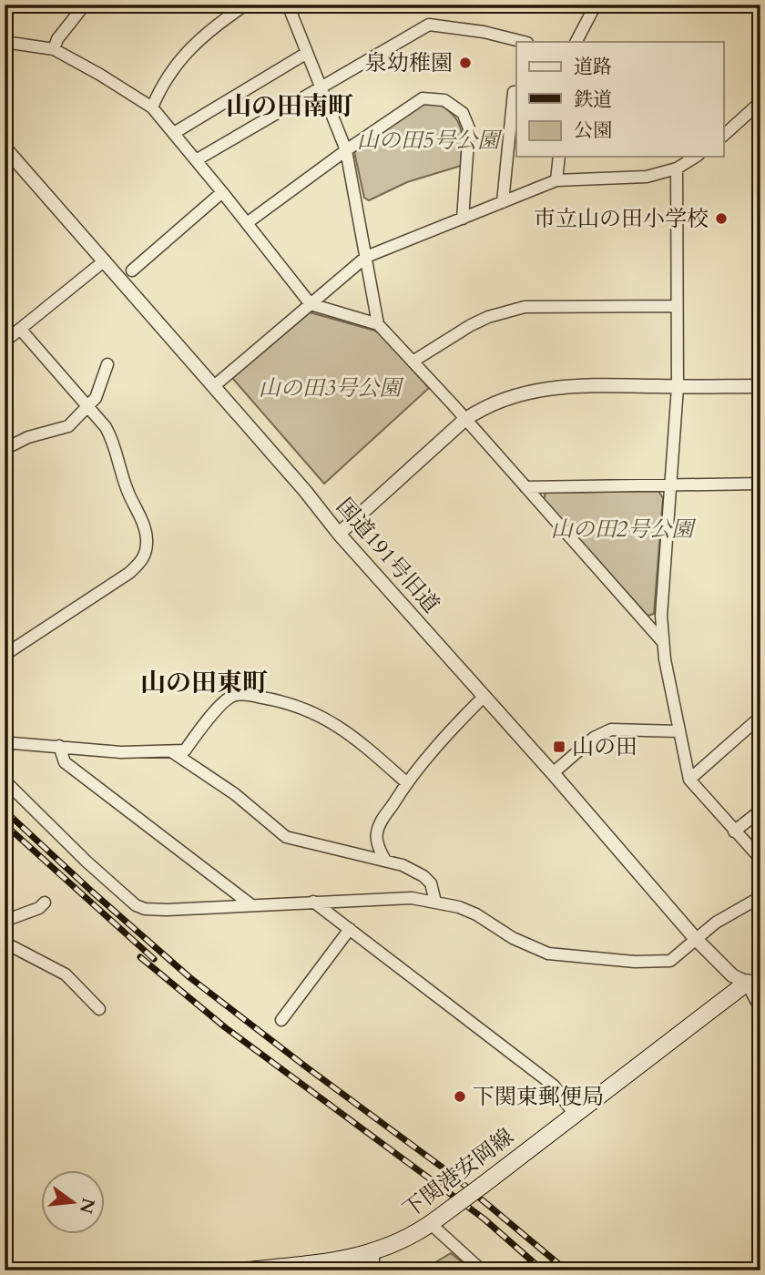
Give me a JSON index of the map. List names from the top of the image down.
{
  "streets": {
    "main road": ["下関港安岡線"],
    "street": ["国道191号旧道"]
  },
  "crossings": [
    ["国道191号旧道", "下関港安岡線"]
  ],
  "districts": ["山の田南町", "山の田東町"],
  "parks": ["山の田5号公園", "山の田3号公園", "山の田2号公園"],
  "places": {
    "other": ["泉幼稚園", "市立山の田小学校", "下関東郵便局"],
    "transit": ["山の田"]
  },
  "legend": ["道路", "鉄道", "公園"],
  "north": "right"
}
